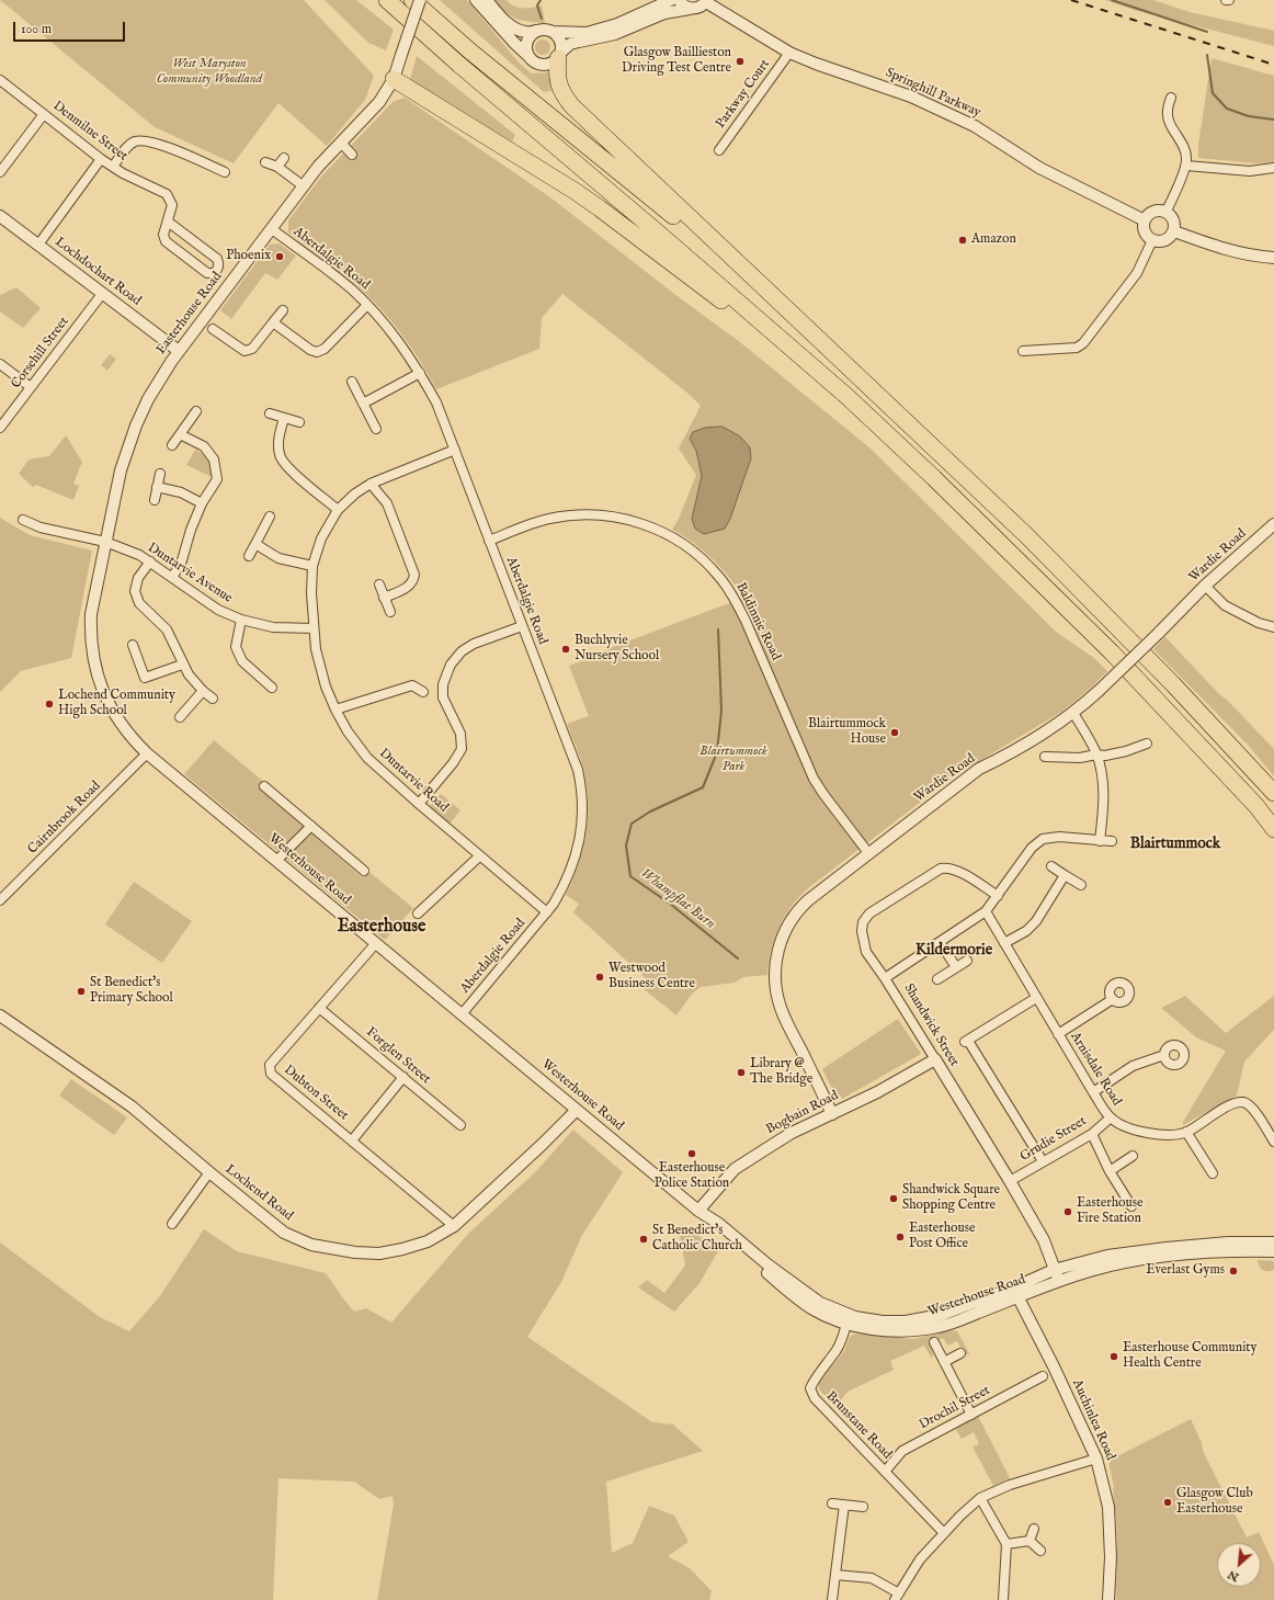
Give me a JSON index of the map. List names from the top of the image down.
{
  "streets": {
    "street": [
      "Springhill Parkway",
      "Parkway Court",
      "Denmilne Street",
      "Aberdalgie Road",
      "Lochdochart Road",
      "Easterhouse Road",
      "Corsehill Street",
      "Wardie Road",
      "Duntarvie Avenue",
      "Baldinnie Road",
      "Duntarvie Road",
      "Cairnbrook Road",
      "Westerhouse Road",
      "Shandwick Street",
      "Forglen Street",
      "Arnisdale Road",
      "Dubton Street",
      "Bogbain Road",
      "Grudie Street",
      "Lochend Road",
      "Drochil Street",
      "Auchinlea Road",
      "Brunstane Road"
    ]
  },
  "crossings": [
    ["Springhill Parkway", "Parkway Court"],
    ["Aberdalgie Road", "Easterhouse Road"],
    ["Aberdalgie Road", "Baldinnie Road"],
    ["Aberdalgie Road", "Duntarvie Road"],
    ["Aberdalgie Road", "Westerhouse Road"],
    ["Lochdochart Road", "Easterhouse Road"],
    ["Lochdochart Road", "Corsehill Street"],
    ["Easterhouse Road", "Duntarvie Avenue"],
    ["Easterhouse Road", "Westerhouse Road"],
    ["Wardie Road", "Baldinnie Road"],
    ["Wardie Road", "Bogbain Road"],
    ["Duntarvie Avenue", "Duntarvie Road"],
    ["Cairnbrook Road", "Westerhouse Road"],
    ["Westerhouse Road", "Shandwick Street"],
    ["Westerhouse Road", "Dubton Street"],
    ["Westerhouse Road", "Bogbain Road"],
    ["Westerhouse Road", "Lochend Road"],
    ["Westerhouse Road", "Auchinlea Road"],
    ["Westerhouse Road", "Brunstane Road"],
    ["Shandwick Street", "Bogbain Road"],
    ["Shandwick Street", "Grudie Street"],
    ["Forglen Street", "Dubton Street"],
    ["Arnisdale Road", "Grudie Street"],
    ["Dubton Street", "Lochend Road"],
    ["Drochil Street", "Brunstane Road"]
  ],
  "districts": ["Blairtummock", "Easterhouse", "Kildermorie"],
  "water": ["Whampflat Burn"],
  "parks": ["West Maryston Community Woodland", "Blairtummock Park"],
  "places": [
    "Glasgow Baillieston Driving Test Centre",
    "Amazon",
    "Phoenix",
    "Buchlyvie Nursery School",
    "Lochend Community High School",
    "Blairtummock House",
    "Westwood Business Centre",
    "St Benedict's Primary School",
    "Library @ The Bridge",
    "Easterhouse Police Station",
    "Shandwick Square Shopping Centre",
    "Easterhouse Fire Station",
    "Easterhouse Post Office",
    "St Benedict's Catholic Church",
    "Everlast Gyms",
    "Easterhouse Community Health Centre",
    "Glasgow Club Easterhouse"
  ],
  "scale_bar": "100 m",
  "north": "bottom left"
}
